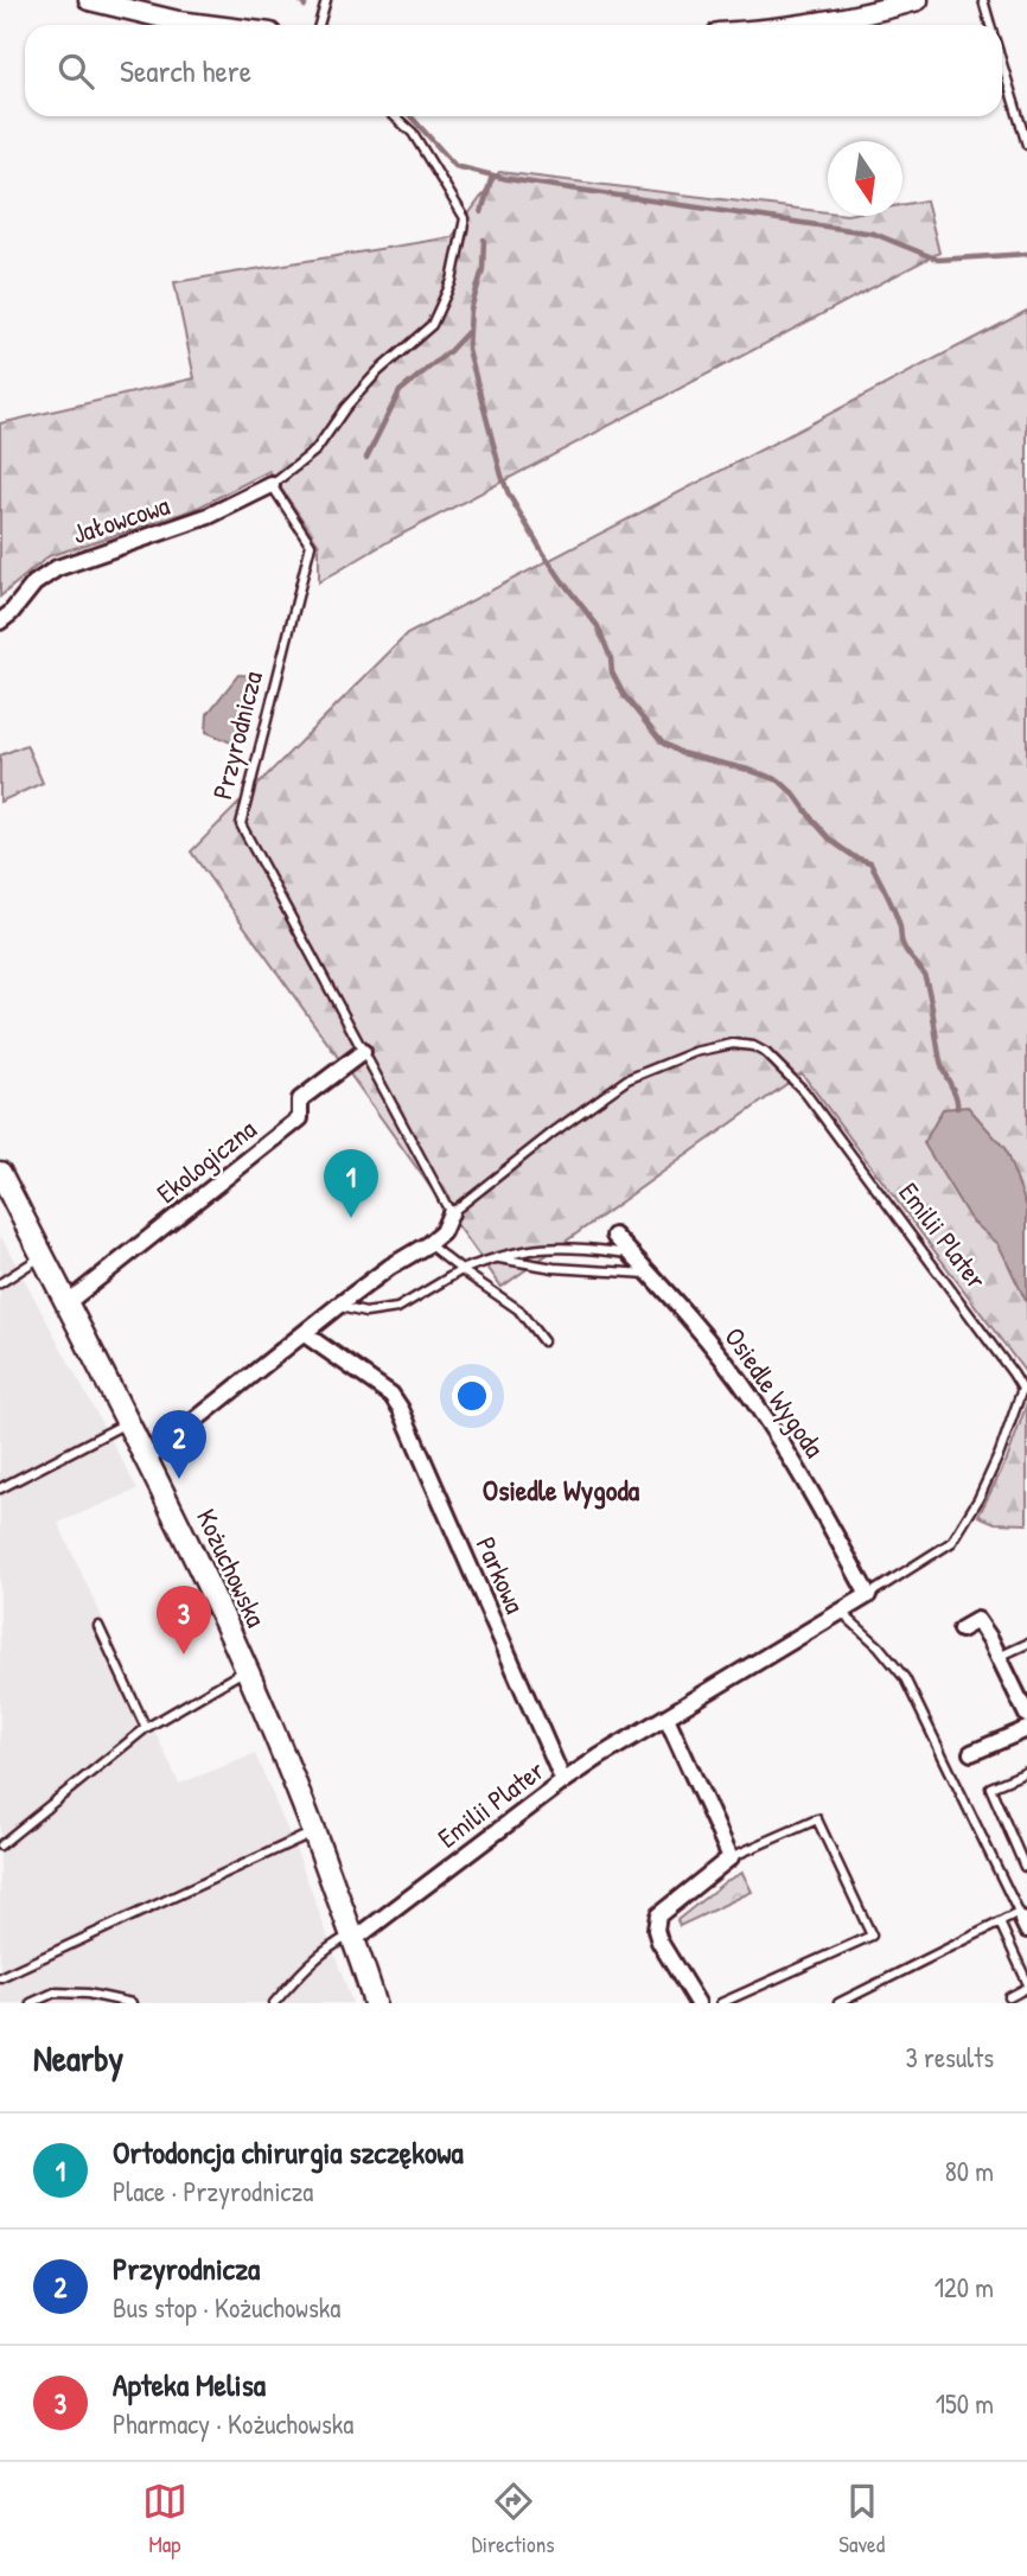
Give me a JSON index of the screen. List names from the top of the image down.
{
  "streets": {
    "main road": ["Kożuchowska"],
    "street": [
      "Jałowcowa",
      "Ekologiczna",
      "Emilii Plater",
      "Osiedle Wygoda",
      "Parkowa"
    ],
    "lane": ["Przyrodnicza"]
  },
  "crossings": [
    ["Jałowcowa", "Przyrodnicza"],
    ["Przyrodnicza", "Ekologiczna"],
    ["Przyrodnicza", "Emilii Plater"],
    ["Ekologiczna", "Kożuchowska"],
    ["Emilii Plater", "Osiedle Wygoda"],
    ["Emilii Plater", "Kożuchowska"],
    ["Emilii Plater", "Parkowa"]
  ],
  "districts": ["Osiedle Wygoda"],
  "north": "bottom",
  "page": {
    "search": "Search here",
    "pins": ["1", "2", "3"],
    "heading": ["Nearby", "3 results"],
    "list": [
      {
        "mark": "1",
        "name": "Ortodoncja chirurgia szczękowa",
        "note": "Place · Przyrodnicza",
        "value": "80 m"
      },
      {
        "mark": "2",
        "name": "Przyrodnicza",
        "note": "Bus stop · Kożuchowska",
        "value": "120 m"
      },
      {
        "mark": "3",
        "name": "Apteka Melisa",
        "note": "Pharmacy · Kożuchowska",
        "value": "150 m"
      }
    ],
    "nav": ["Map", "Directions", "Saved"]
  }
}
